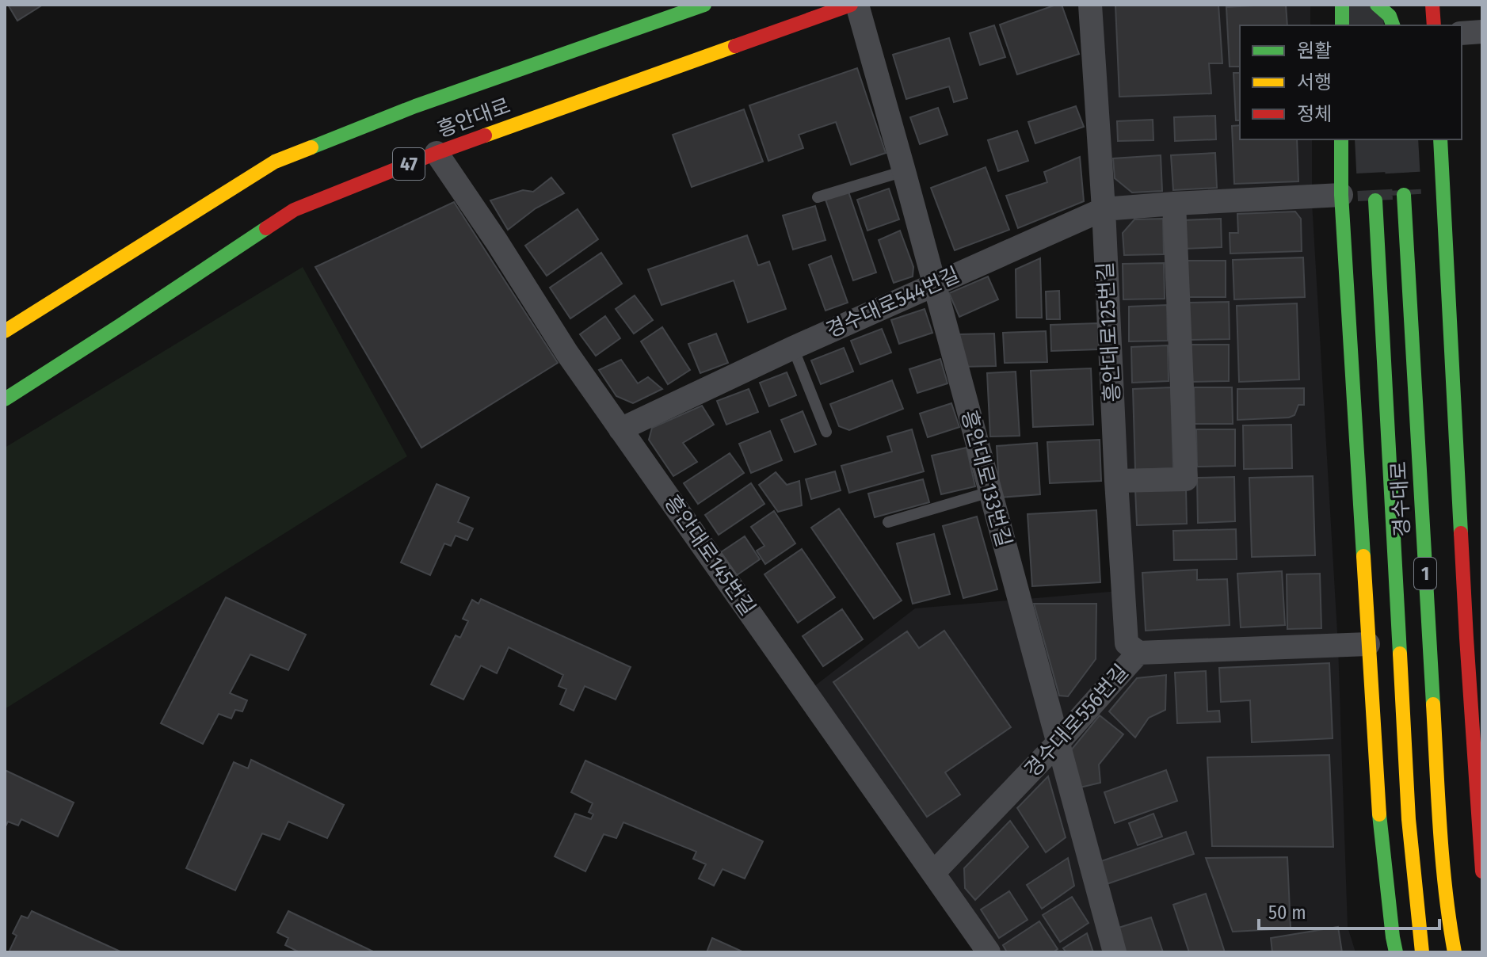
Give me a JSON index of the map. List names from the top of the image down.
{
  "streets": {
    "main road": [
      "흥안대로",
      "47",
      "경수대로",
      "1"
    ],
    "street": [
      "경수대로544번길",
      "흥안대로125번길",
      "흥안대로133번길",
      "흥안대로145번길",
      "경수대로556번길"
    ]
  },
  "crossings": [
    ["흥안대로", "흥안대로145번길"],
    ["경수대로544번길", "흥안대로125번길"],
    ["경수대로544번길", "흥안대로133번길"],
    ["경수대로544번길", "흥안대로145번길"],
    ["흥안대로125번길", "경수대로556번길"],
    ["흥안대로133번길", "경수대로556번길"],
    ["흥안대로145번길", "경수대로556번길"]
  ],
  "legend": ["원활", "서행", "정체"],
  "scale_bar": "50 m"
}
